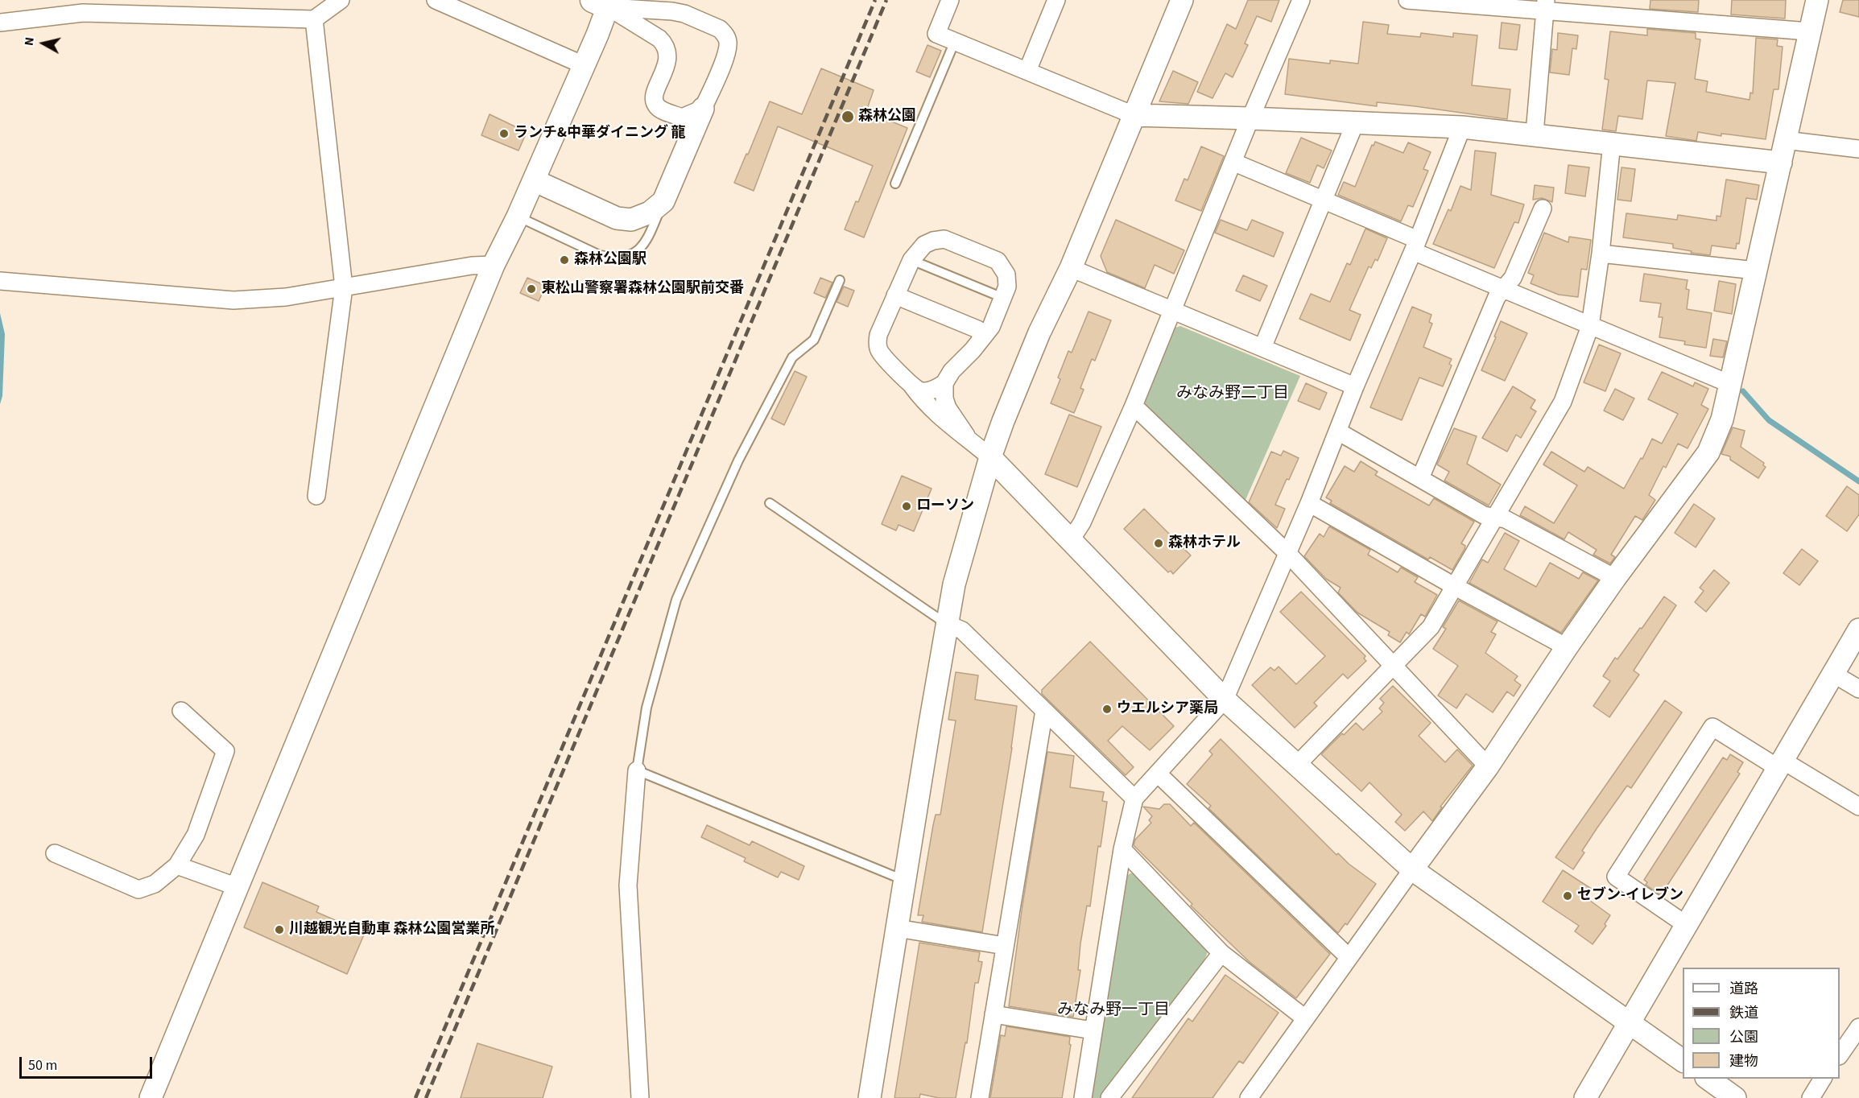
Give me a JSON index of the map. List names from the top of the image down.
{
  "districts": ["みなみ野二丁目", "みなみ野一丁目"],
  "places": [
    "森林公園",
    "ランチ&中華ダイニング 龍",
    "森林公園駅",
    "東松山警察署森林公園駅前交番",
    "ローソン",
    "森林ホテル",
    "ウエルシア薬局",
    "セブン-イレブン",
    "川越観光自動車 森林公園営業所"
  ],
  "legend": [
    "道路",
    "鉄道",
    "公園",
    "建物"
  ],
  "scale_bar": "50 m",
  "north": "left"
}
